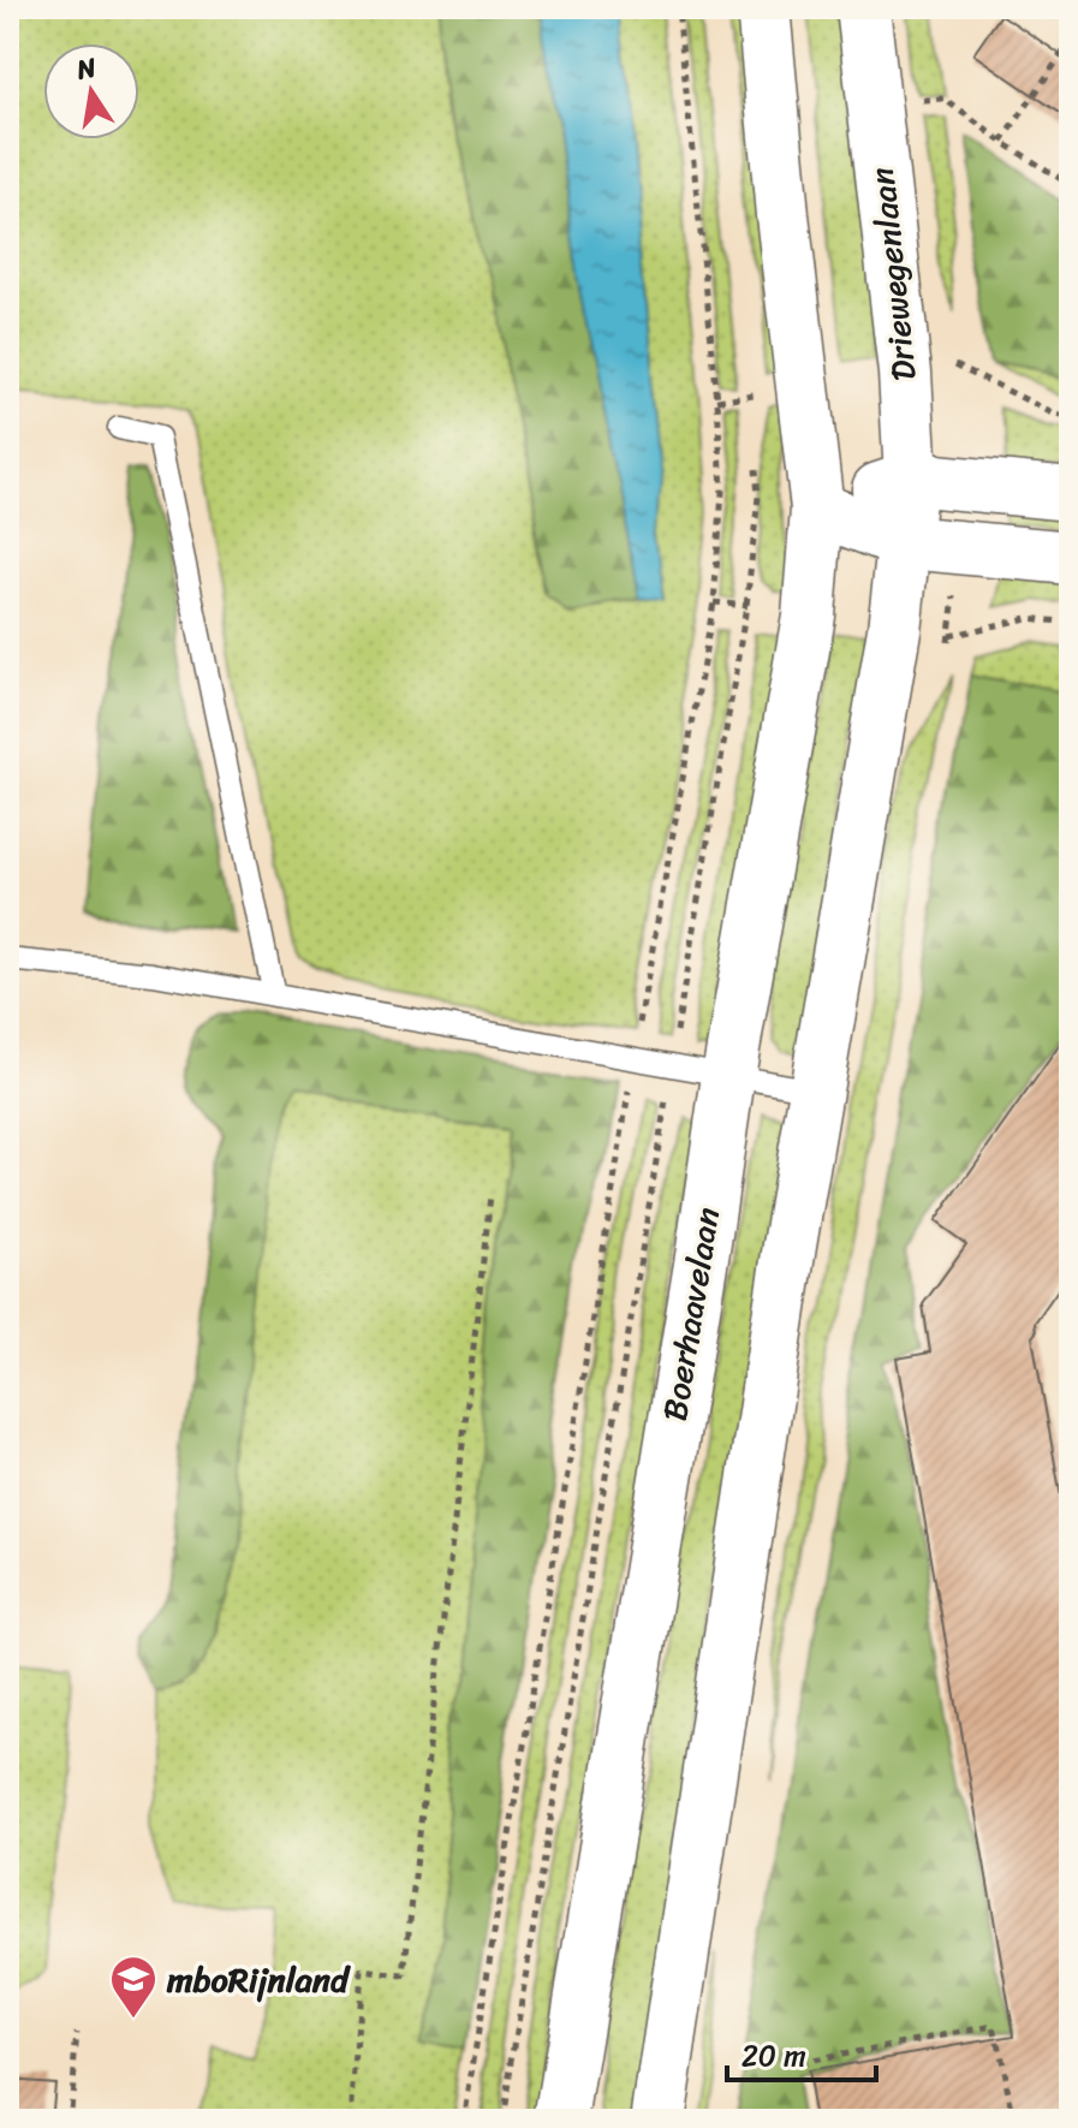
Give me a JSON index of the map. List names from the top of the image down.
{
  "streets": {
    "street": ["Driewegenlaan", "Boerhaavelaan"]
  },
  "places": {
    "school or university": ["mboRijnland"]
  },
  "scale_bar": "20 m",
  "north": "top"
}
